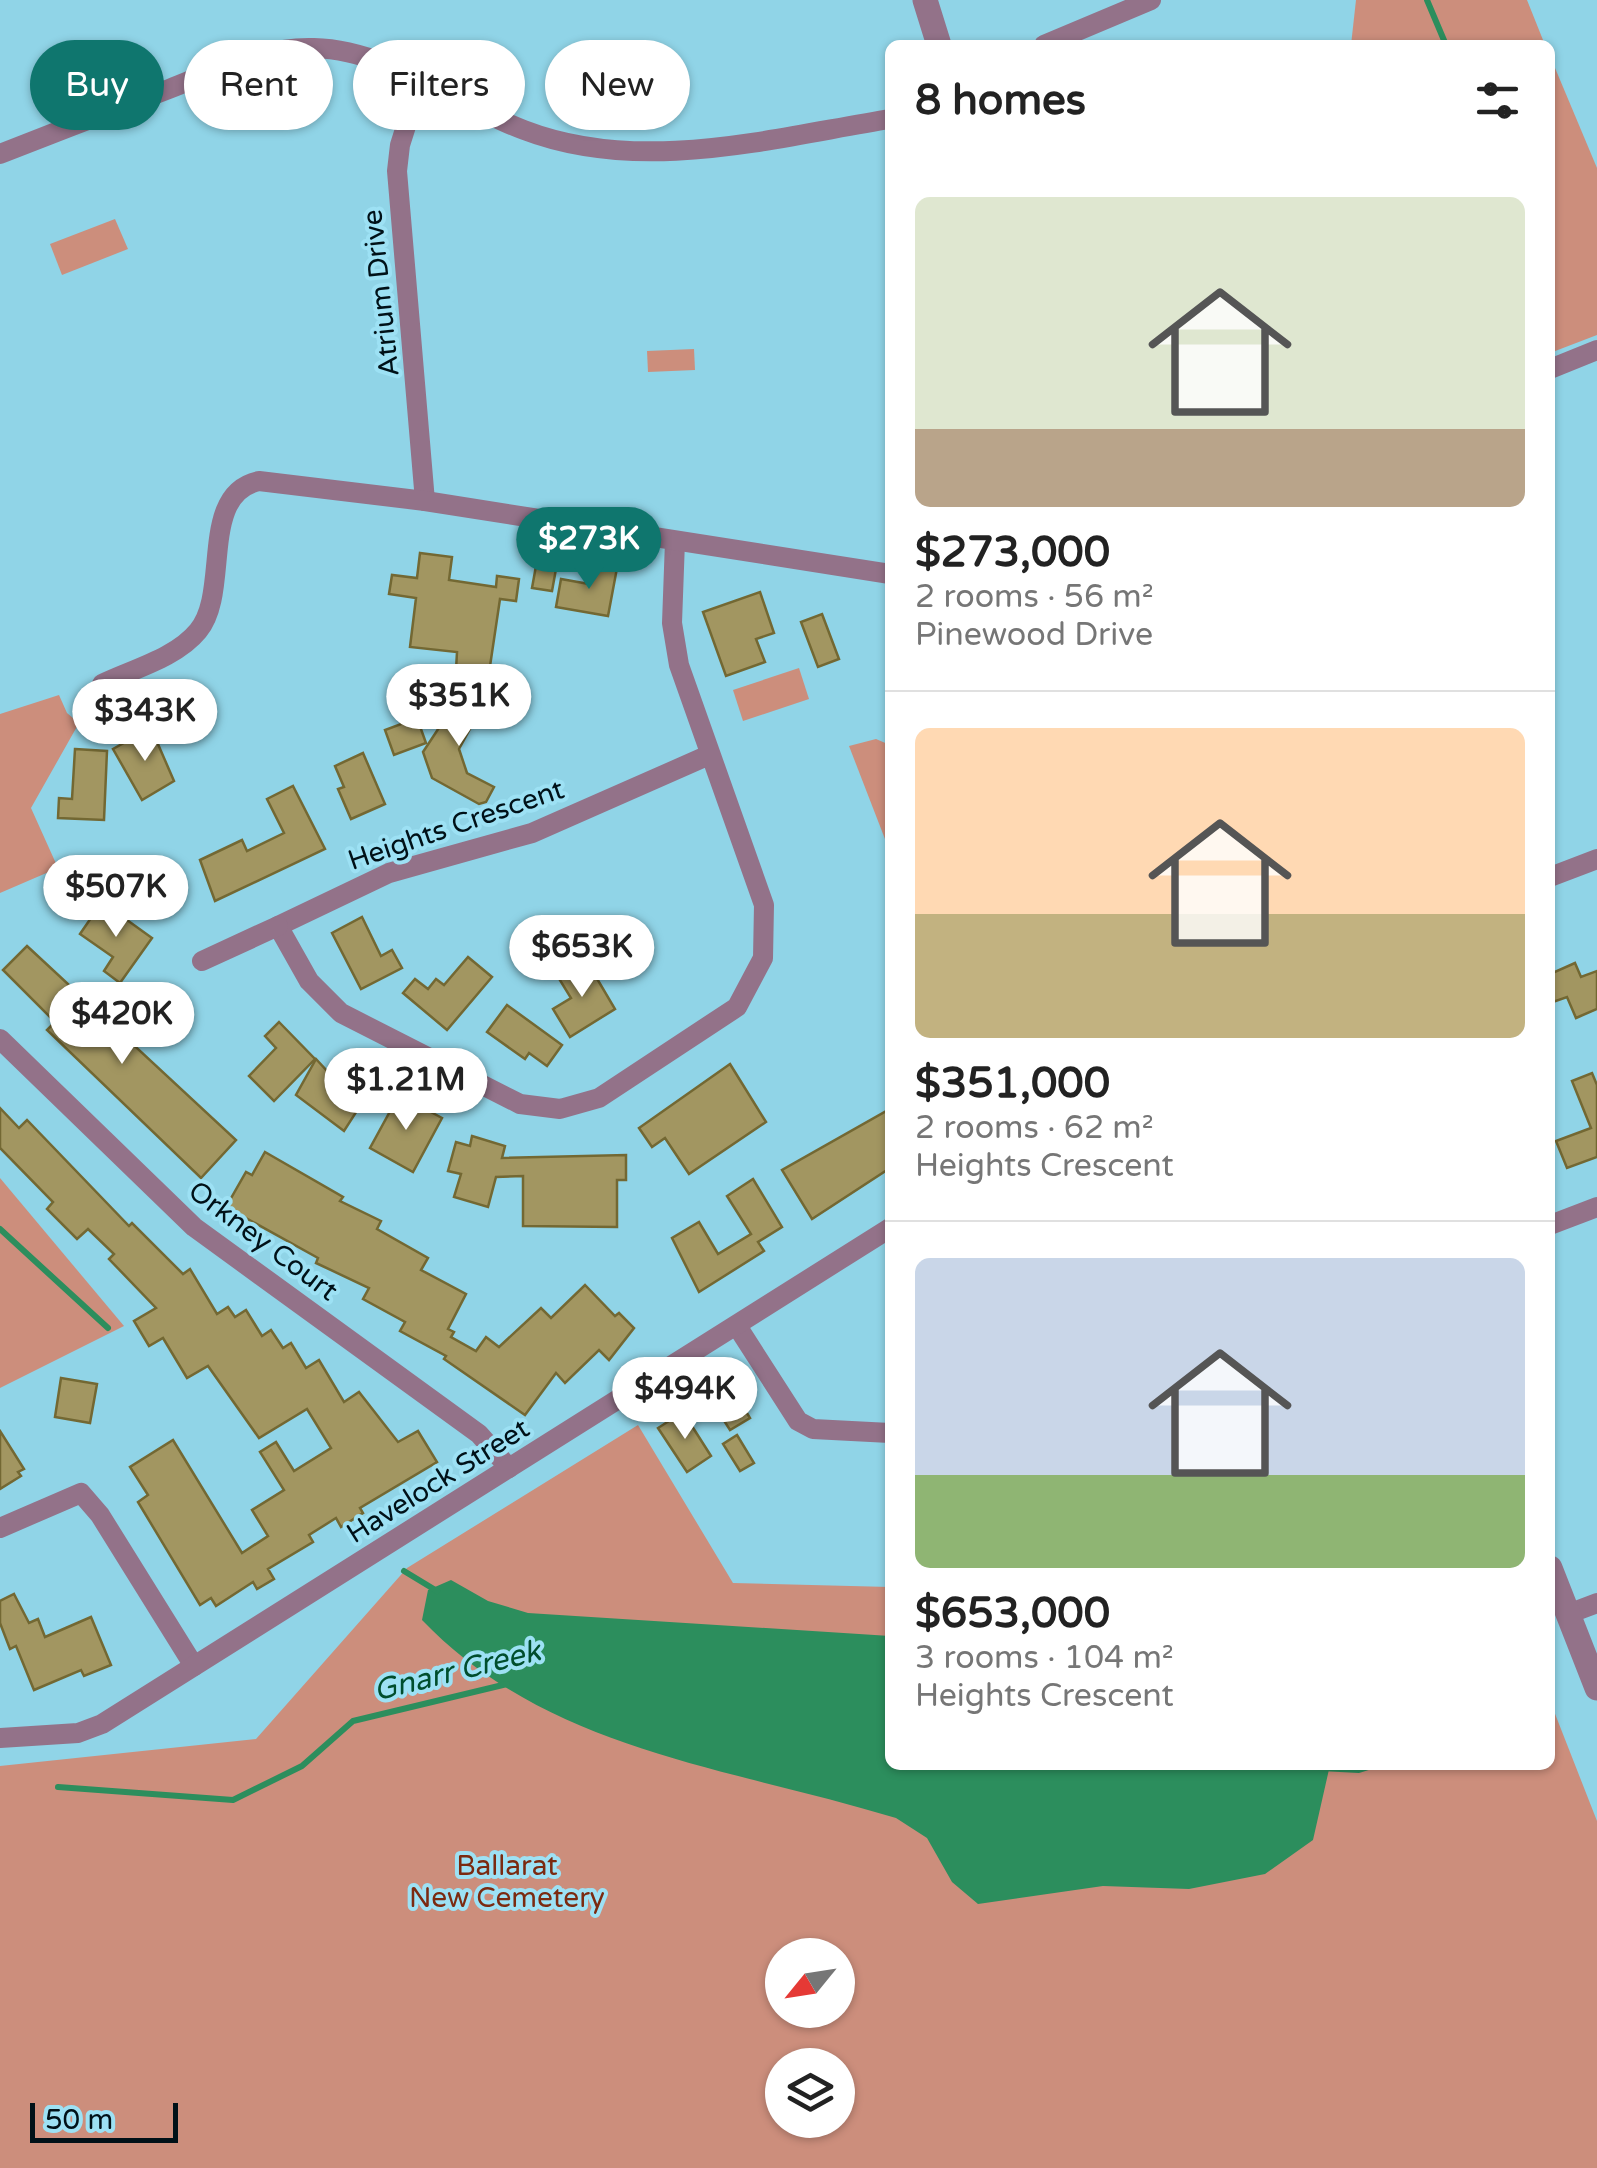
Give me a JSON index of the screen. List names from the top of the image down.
{
  "streets": {
    "street": [
      "Atrium Drive",
      "Heights Crescent",
      "Orkney Court",
      "Havelock Street"
    ]
  },
  "crossings": [
    ["Orkney Court", "Havelock Street"]
  ],
  "water": ["Gnarr Creek"],
  "parks": ["Ballarat New Cemetery"],
  "scale_bar": "50 m",
  "north": "bottom left",
  "page": {
    "chip": [
      "Buy",
      "Rent",
      "Filters",
      "New"
    ],
    "heading": "8 homes",
    "list": [
      {
        "name": "$273,000",
        "note": "2 rooms · 56 m² · Pinewood Drive"
      },
      {
        "name": "$351,000",
        "note": "2 rooms · 62 m² · Heights Crescent"
      },
      {
        "name": "$653,000",
        "note": "3 rooms · 104 m² · Heights Crescent"
      }
    ],
    "price": [
      "$273K",
      "$351K",
      "$343K",
      "$507K",
      "$653K",
      "$420K",
      "$1.21M",
      "$494K"
    ],
    "scale": "50 m"
  }
}
